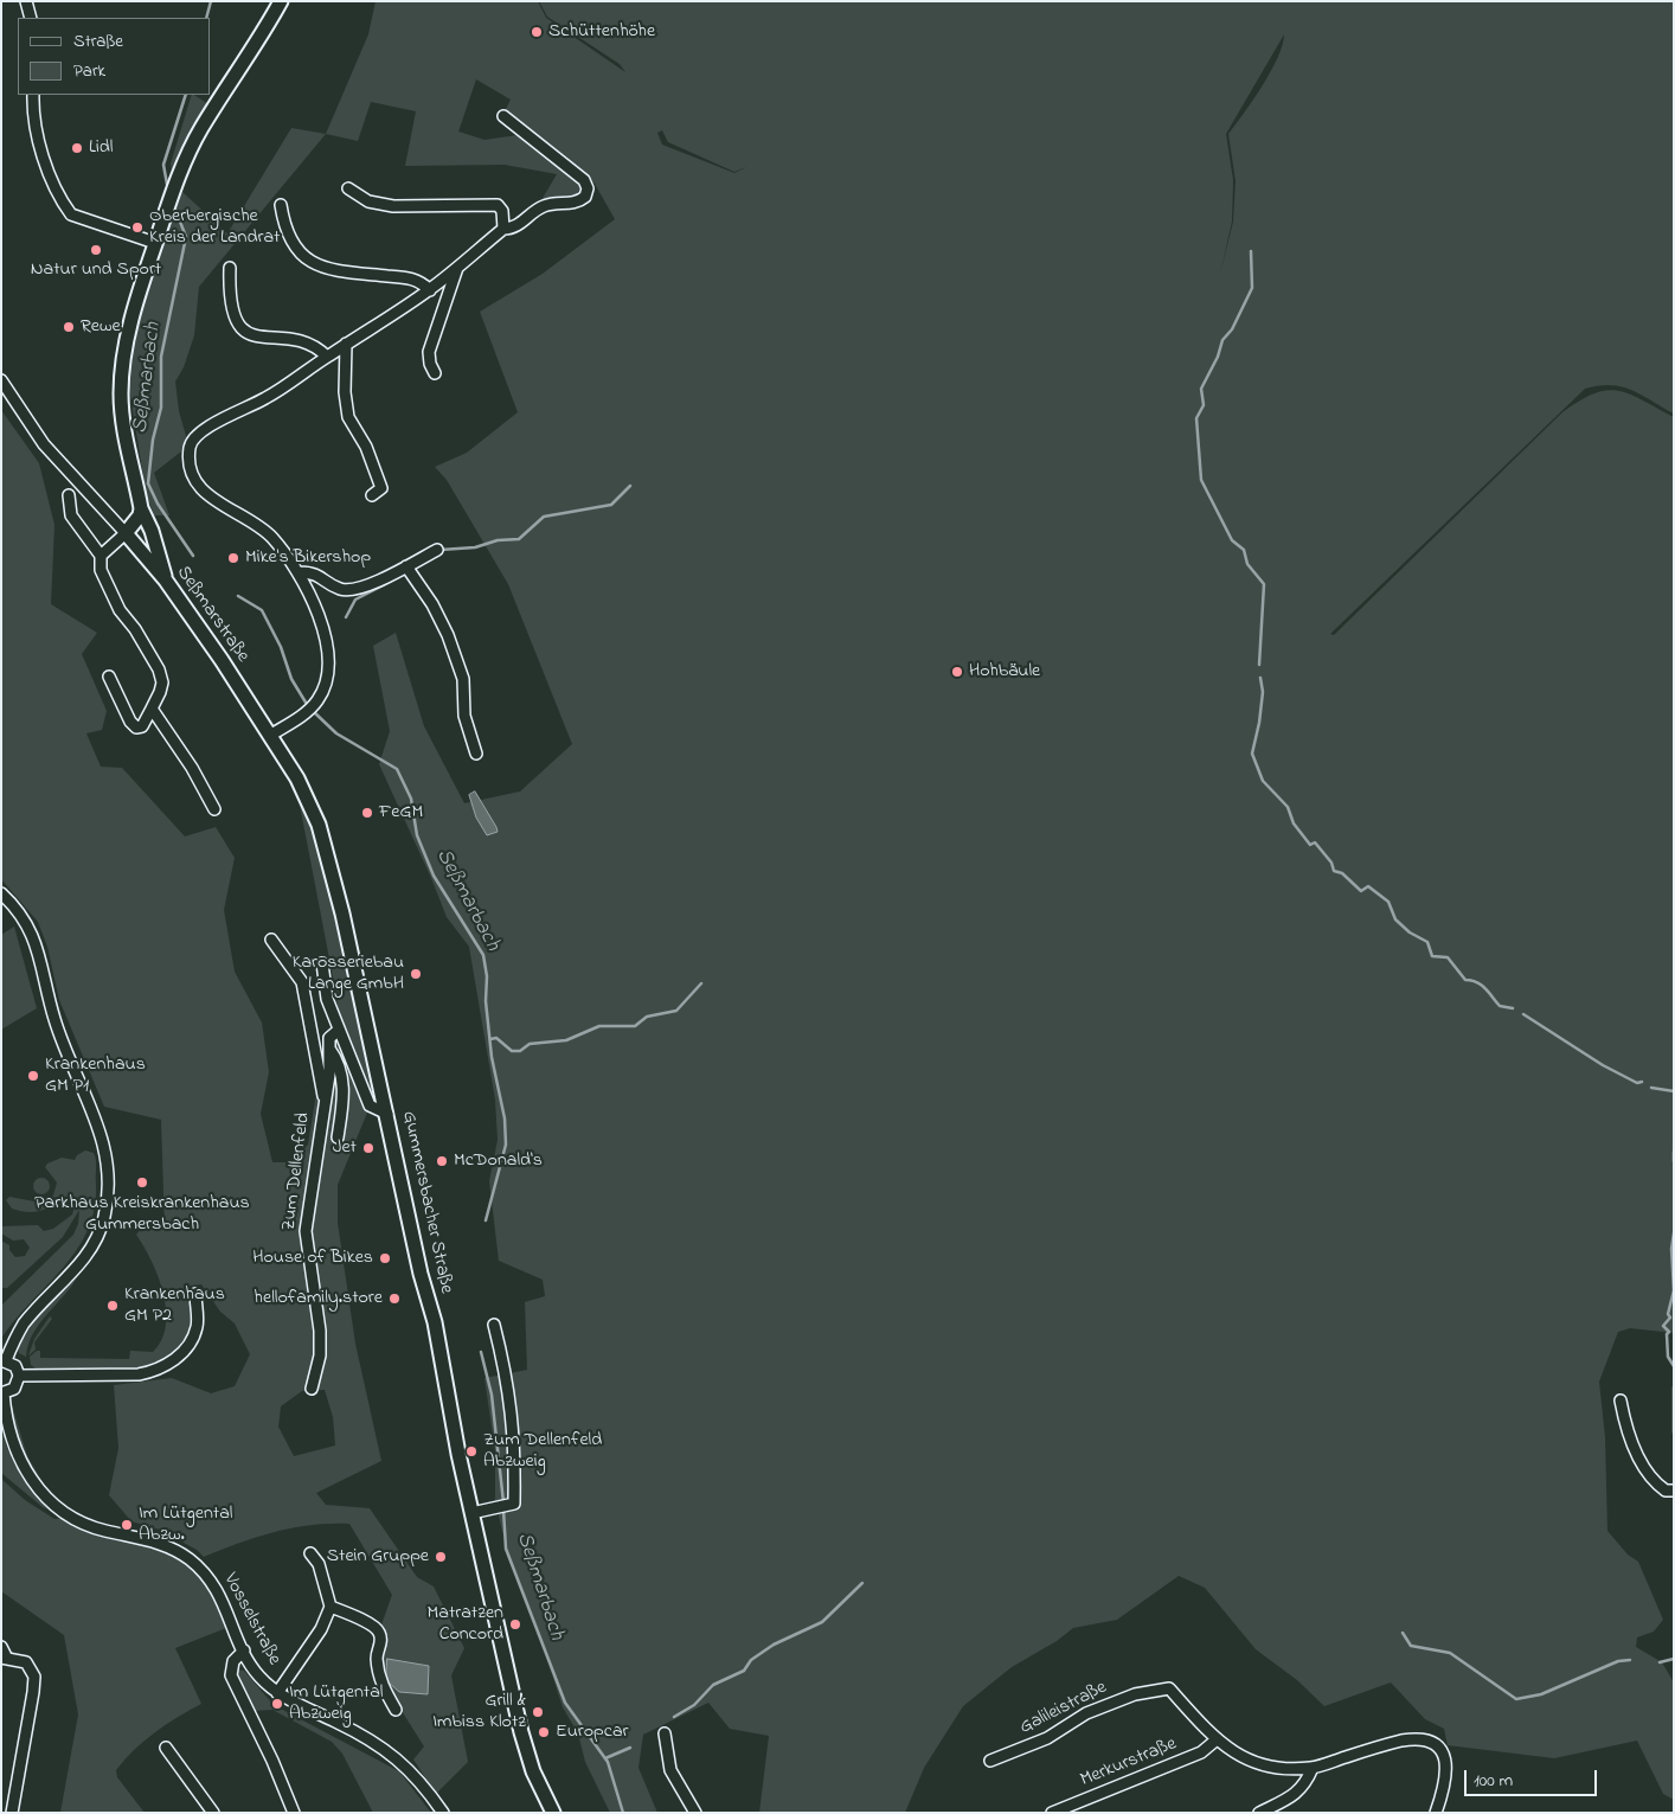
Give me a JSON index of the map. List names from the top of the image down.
{
  "streets": {
    "main road": ["Seßmarstraße", "Gummersbacher Straße"],
    "street": [
      "Zum Dellenfeld",
      "Vosselstraße",
      "Galileistraße",
      "Merkurstraße"
    ]
  },
  "crossings": [
    ["Seßmarstraße", "Gummersbacher Straße"],
    ["Galileistraße", "Merkurstraße"]
  ],
  "water": ["Seßmarbach"],
  "places": [
    "Schüttenhöhe",
    "Lidl",
    "Oberbergische Kreis der Landrat",
    "Natur und Sport",
    "Rewe",
    "Mike's Bikershop",
    "Hohbäule",
    "FeGM",
    "Karosseriebau Lange GmbH",
    "Krankenhaus GM P1",
    "Jet",
    "McDonald's",
    "Parkhaus Kreiskrankenhaus Gummersbach",
    "House of Bikes",
    "hellofamily.store",
    "Krankenhaus GM P2",
    "Zum Dellenfeld Abzweig",
    "Im Lütgental Abzw.",
    "Stein Gruppe",
    "Matratzen Concord",
    "Im Lütgental Abzweig",
    "Grill & Imbiss Klotz",
    "Europcar"
  ],
  "legend": ["Straße", "Park"],
  "scale_bar": "100 m"
}
